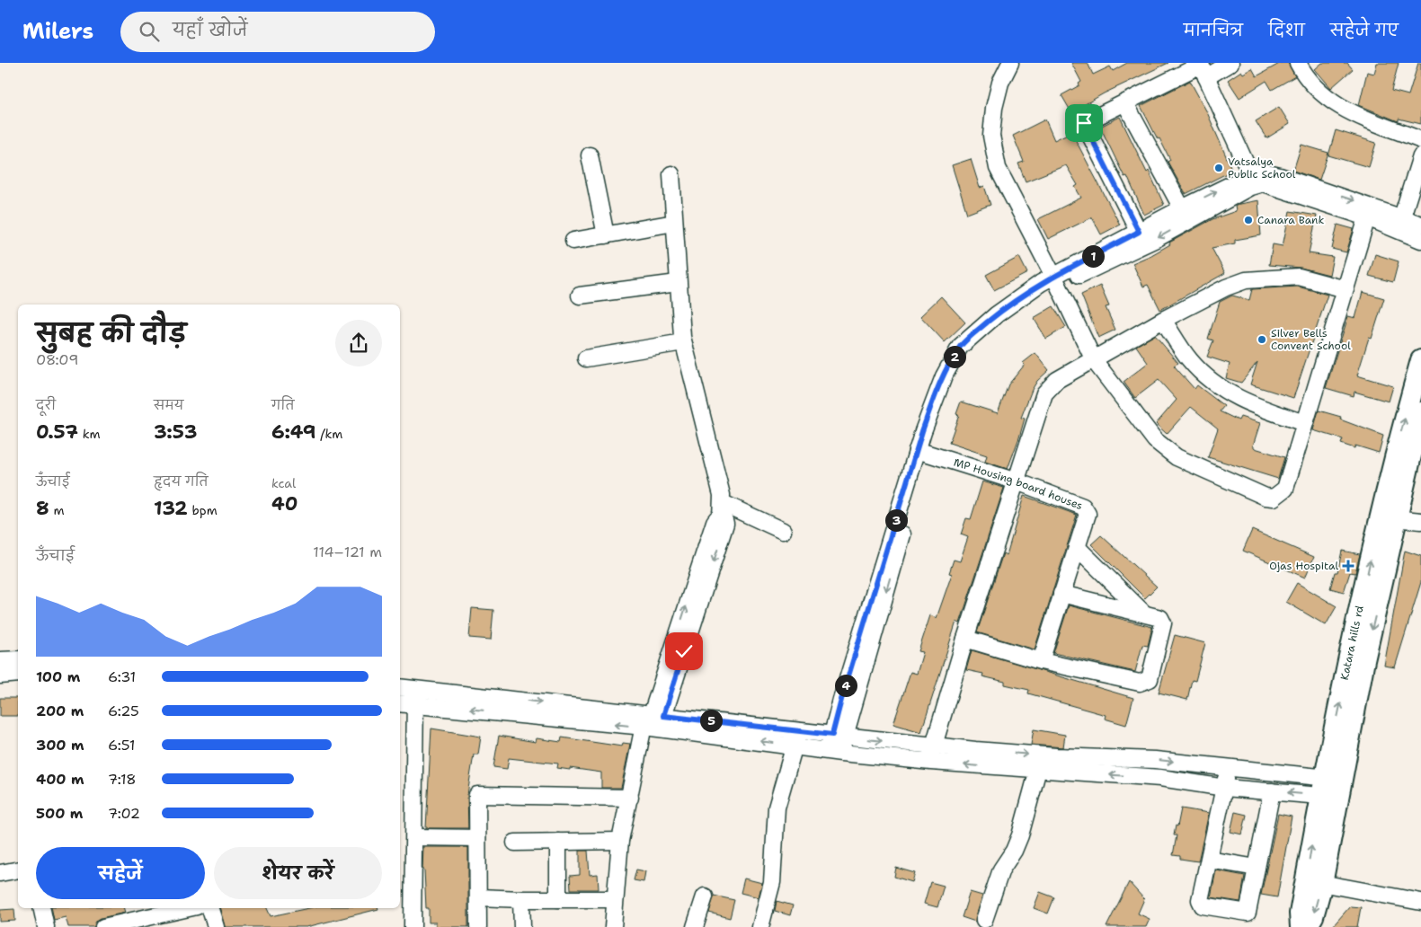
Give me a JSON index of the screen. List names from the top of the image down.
{
  "streets": {
    "main road": ["Katara hills rd"],
    "street": ["MP Housing board houses"]
  },
  "places": {
    "other": ["Vatsalya Public School", "Canara Bank", "Silver Bells Convent School"],
    "health": ["Ojas Hospital"]
  },
  "page": {
    "header": "Milers",
    "search": "यहाँ खोजें",
    "nav": ["मानचित्र", "दिशा", "सहेजे गए"],
    "pins": [
      "1",
      "2",
      "3",
      "4",
      "5"
    ],
    "heading": ["सुबह की दौड़", "08:09"],
    "stats": [
      ["दूरी", "0.57 km"],
      ["समय", "3:53"],
      ["गति", "6:49 /km"],
      ["ऊँचाई", "8 m"],
      ["हृदय गति", "132 bpm"],
      ["kcal", "40"]
    ],
    "chart": ["ऊँचाई", "114–121 m"],
    "list": [
      {
        "name": "100 m",
        "note": "6:31"
      },
      {
        "name": "200 m",
        "note": "6:25"
      },
      {
        "name": "300 m",
        "note": "6:51"
      },
      {
        "name": "400 m",
        "note": "7:18"
      },
      {
        "name": "500 m",
        "note": "7:02"
      }
    ],
    "buttons": ["सहेजें", "शेयर करें"]
  }
}
